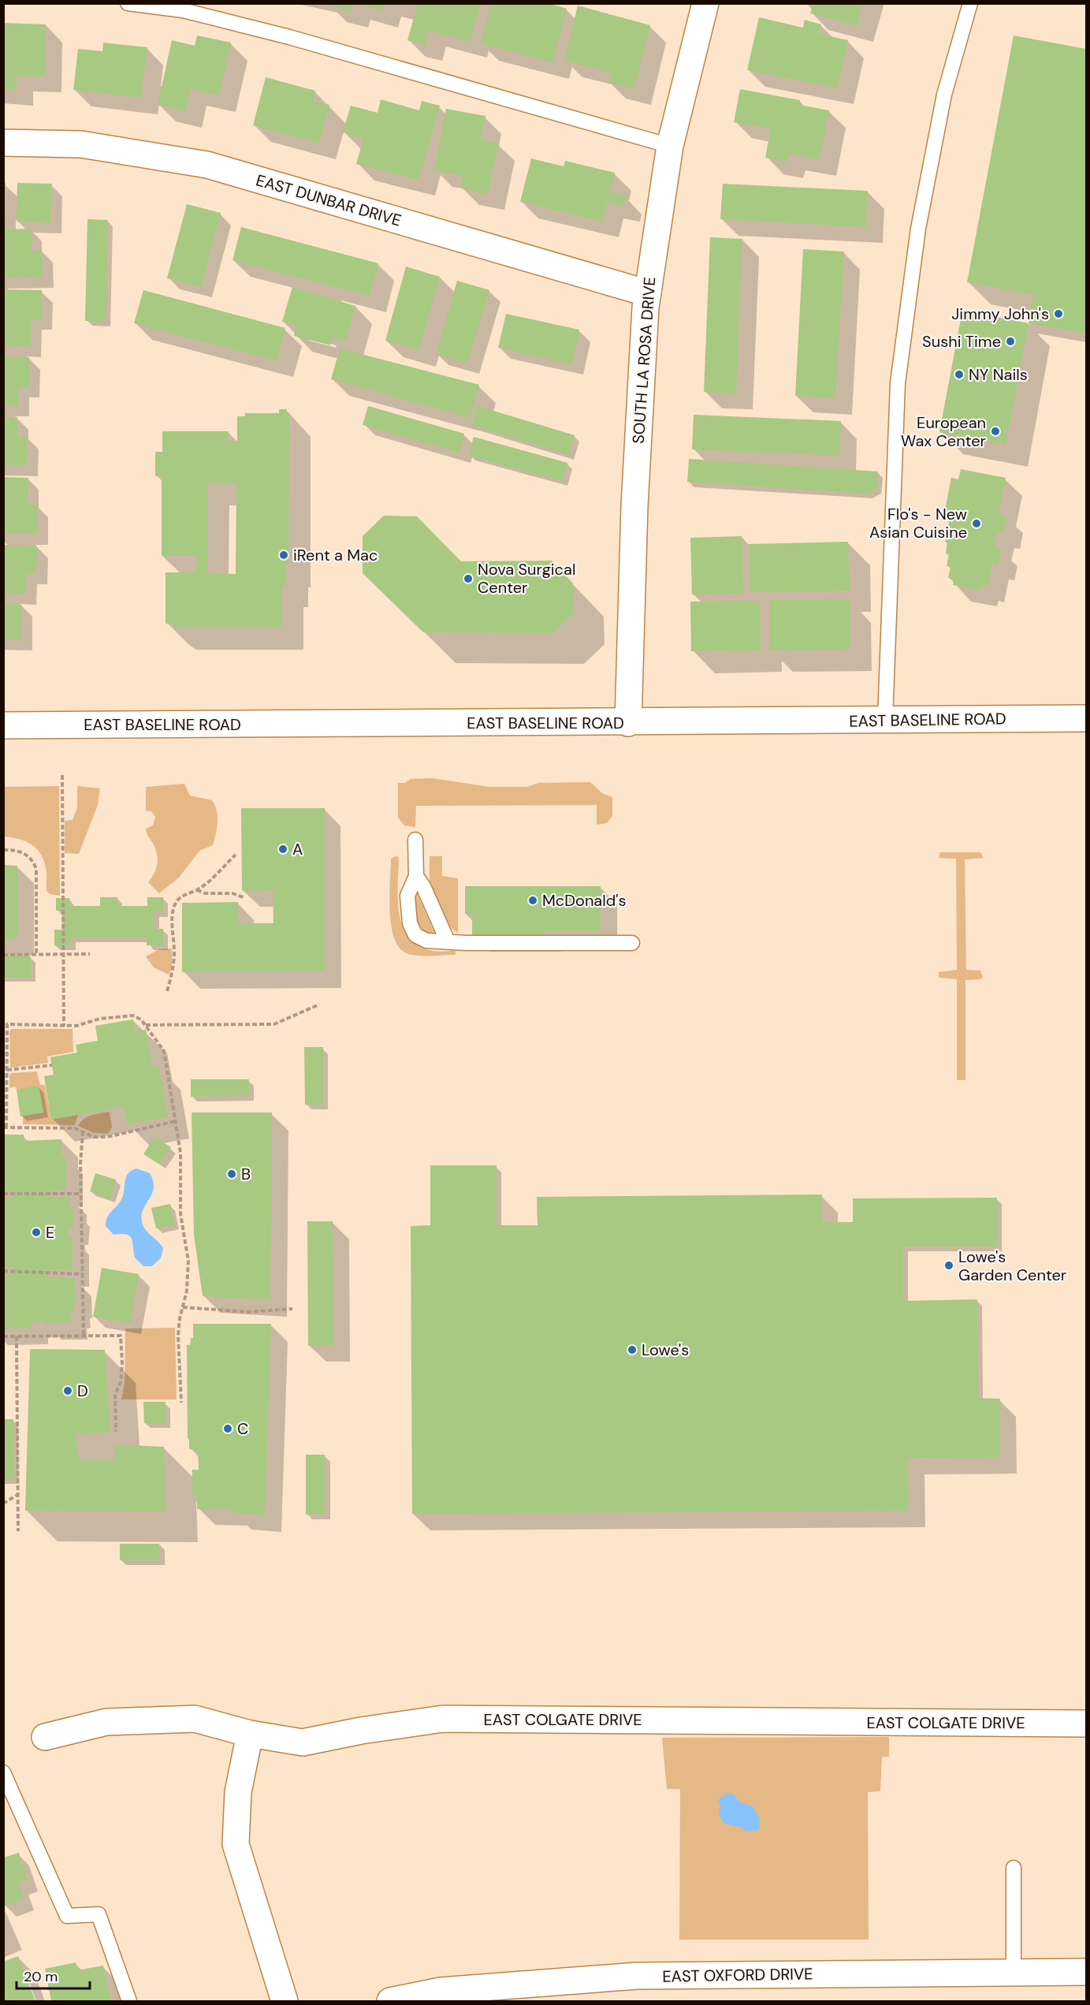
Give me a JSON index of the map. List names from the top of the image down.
{
  "streets": {
    "street": [
      "EAST DUNBAR DRIVE",
      "SOUTH LA ROSA DRIVE",
      "EAST BASELINE ROAD",
      "EAST COLGATE DRIVE",
      "EAST OXFORD DRIVE"
    ]
  },
  "crossings": [
    ["EAST DUNBAR DRIVE", "SOUTH LA ROSA DRIVE"],
    ["SOUTH LA ROSA DRIVE", "EAST BASELINE ROAD"]
  ],
  "places": [
    "Jimmy John's",
    "Sushi Time",
    "NY Nails",
    "European Wax Center",
    "Flo's - New Asian Cuisine",
    "iRent a Mac",
    "Nova Surgical Center",
    "A",
    "McDonald's",
    "B",
    "E",
    "Lowe's Garden Center",
    "Lowe's",
    "D",
    "C"
  ],
  "scale_bar": "20 m"
}
